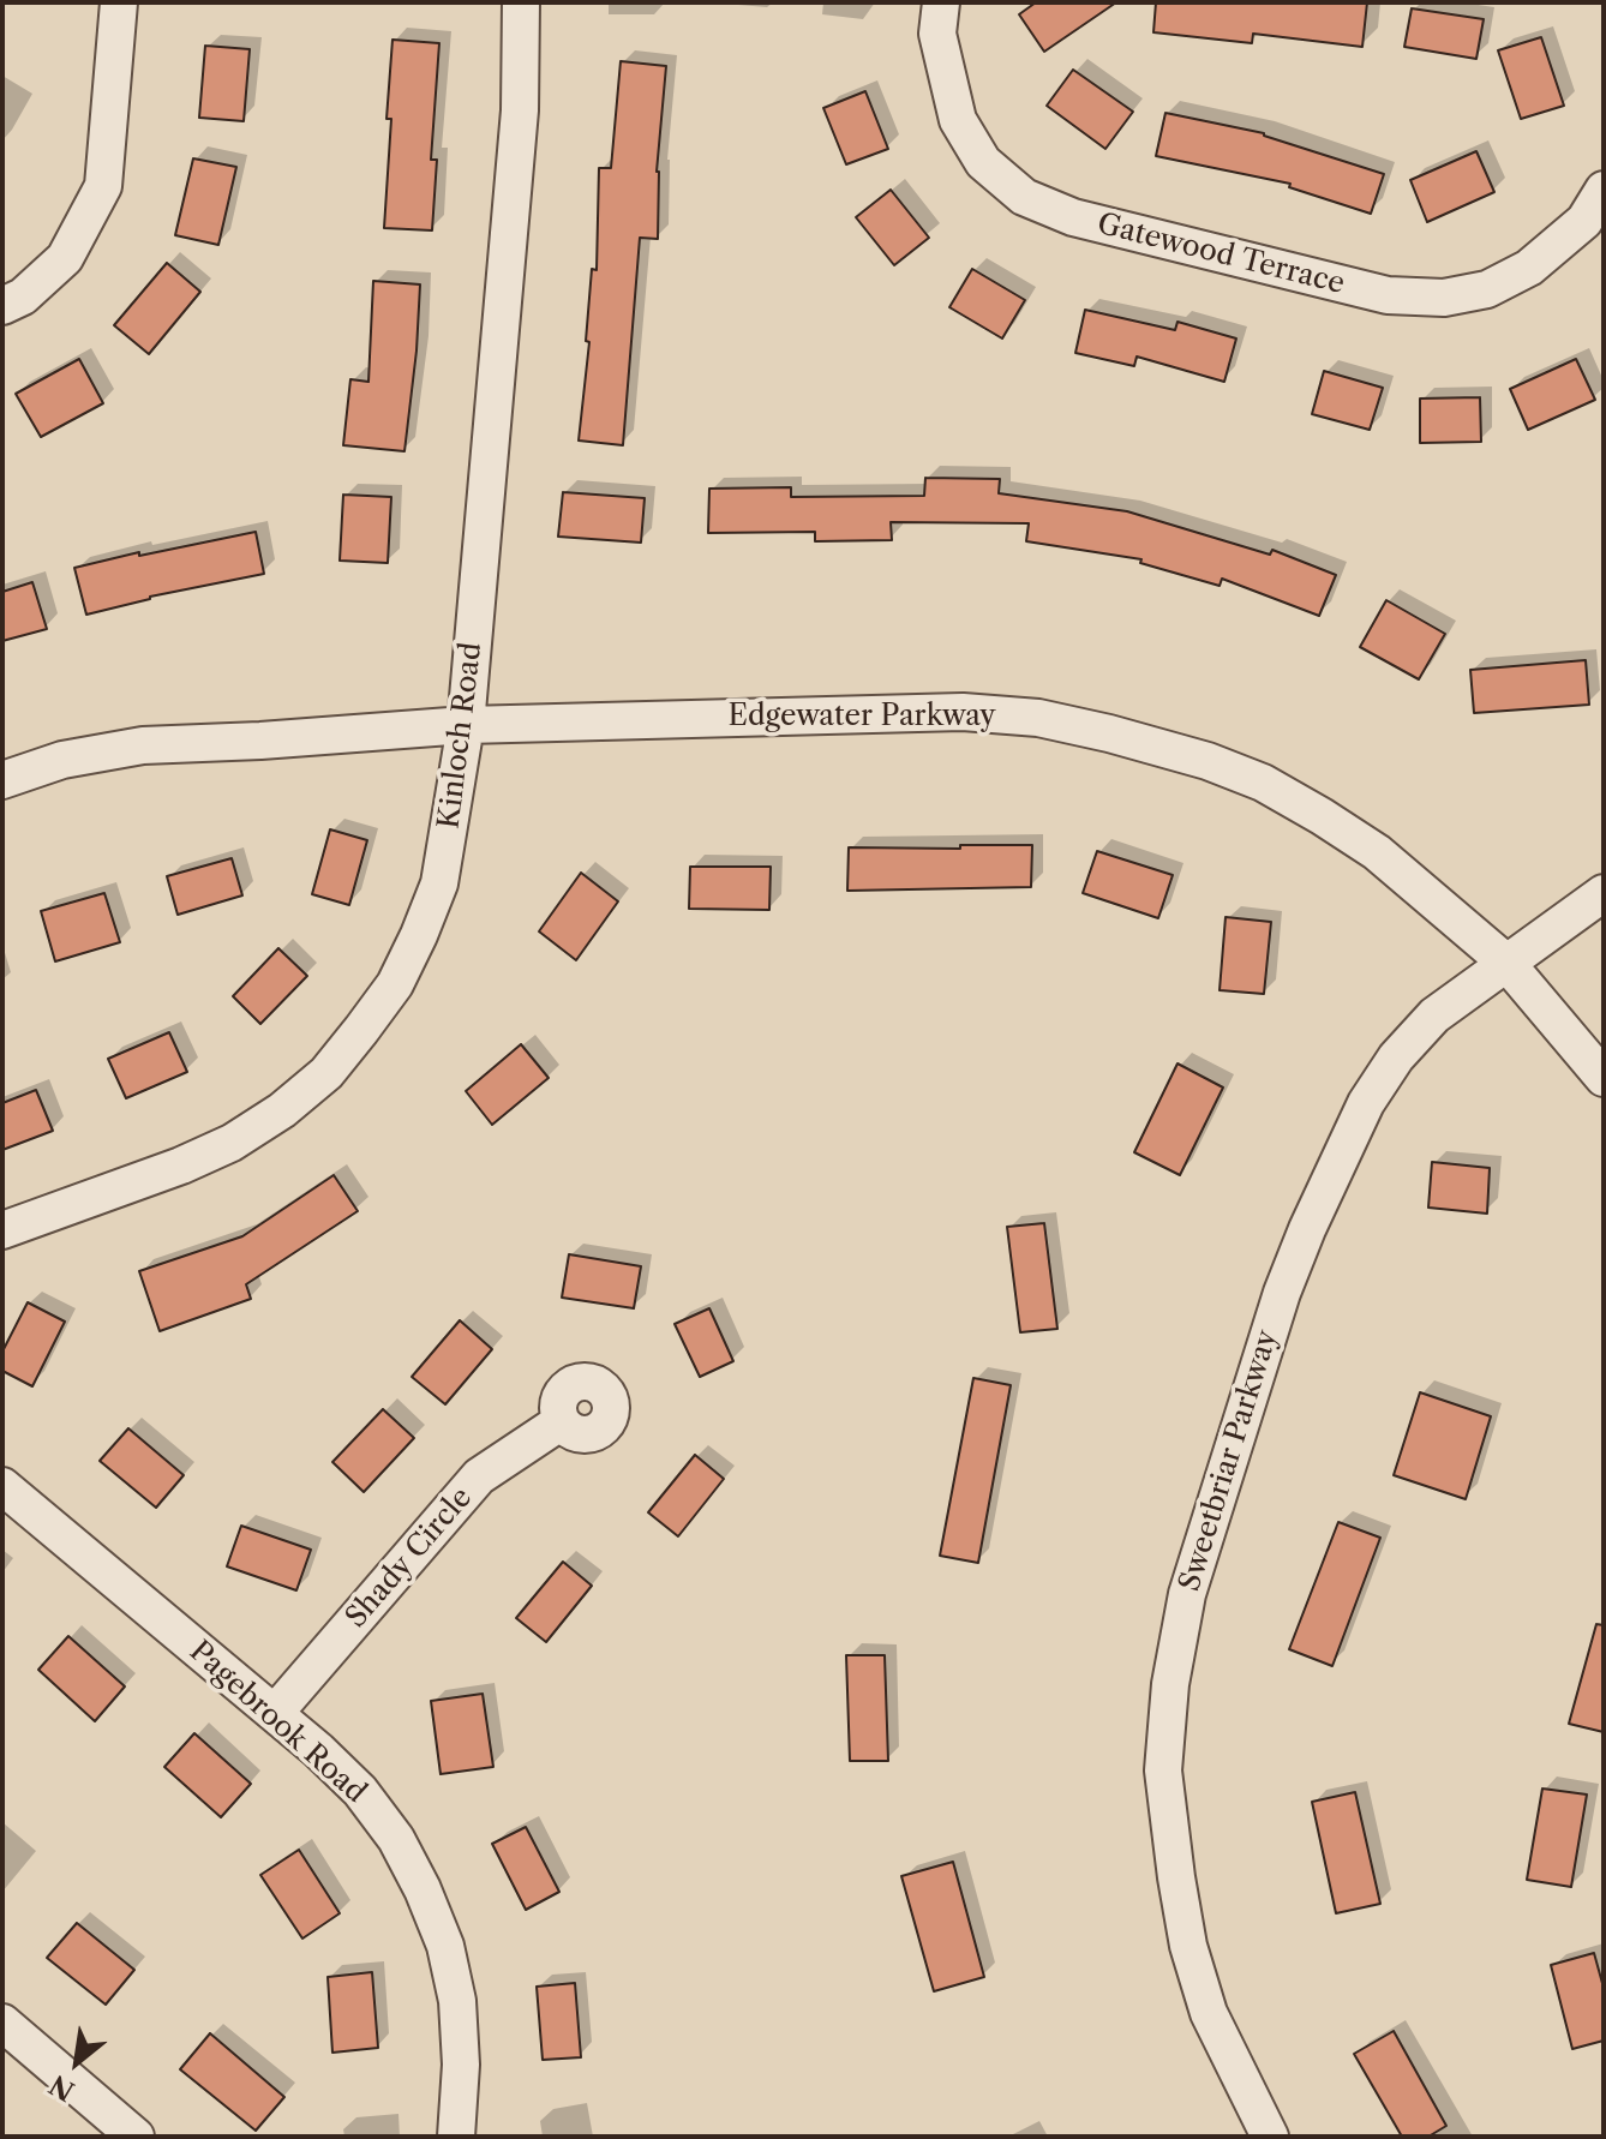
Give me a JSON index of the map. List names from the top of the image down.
{
  "streets": {
    "street": [
      "Gatewood Terrace",
      "Edgewater Parkway",
      "Kinloch Road",
      "Sweetbriar Parkway",
      "Shady Circle",
      "Pagebrook Road"
    ]
  },
  "crossings": [
    ["Edgewater Parkway", "Kinloch Road"],
    ["Edgewater Parkway", "Sweetbriar Parkway"],
    ["Shady Circle", "Pagebrook Road"]
  ],
  "north": "bottom left"
}
